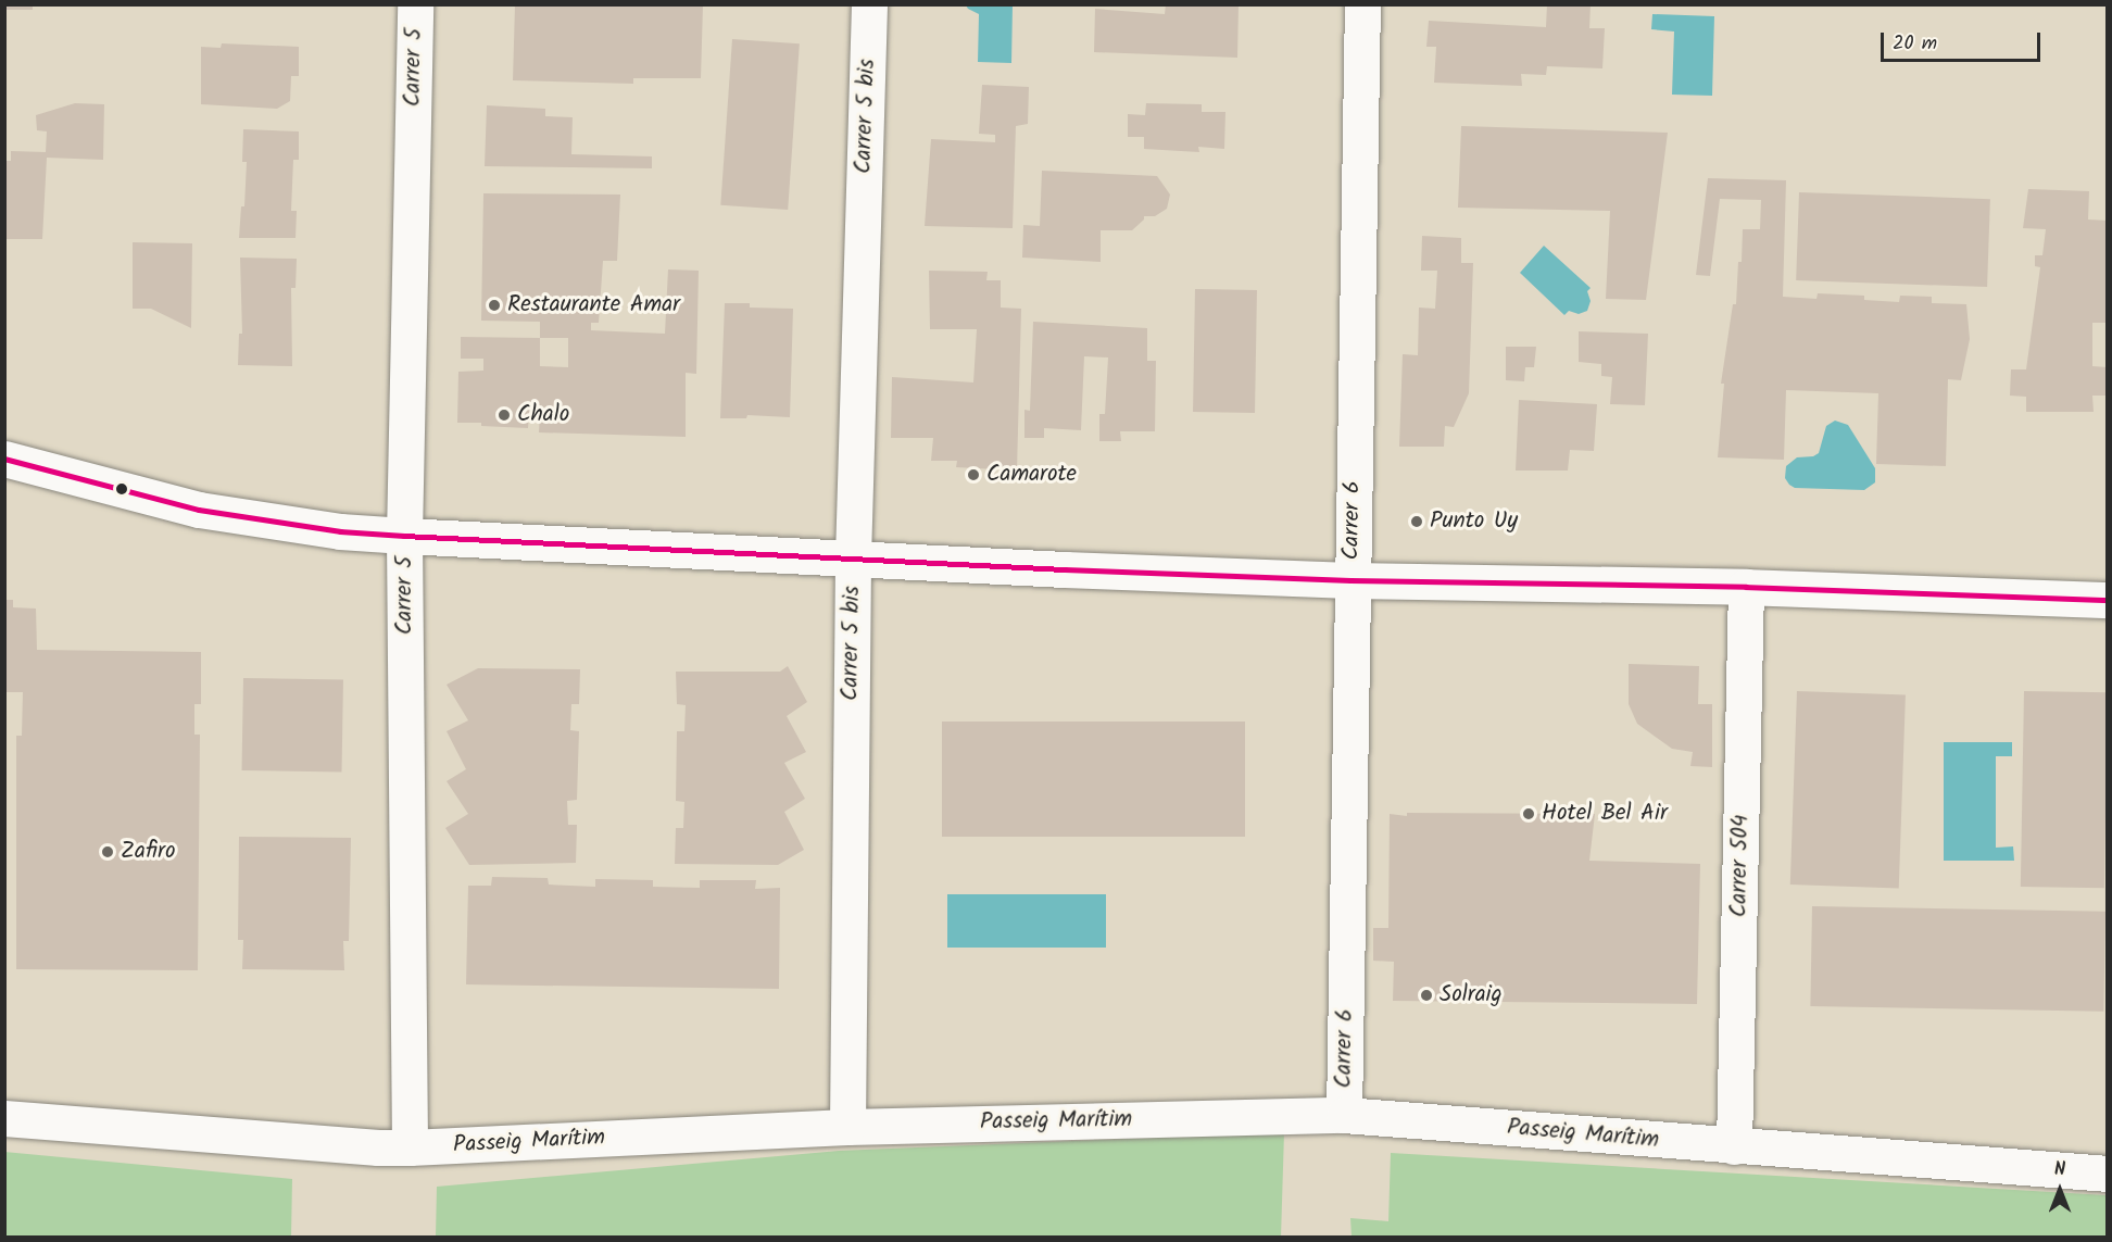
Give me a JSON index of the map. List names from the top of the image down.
{
  "streets": {
    "street": [
      "Carrer 5",
      "Carrer 5 bis",
      "Carrer 6",
      "Carrer 504",
      "Passeig Marítim"
    ]
  },
  "crossings": [
    ["Carrer 5", "Passeig Marítim"],
    ["Carrer 5 bis", "Passeig Marítim"],
    ["Carrer 6", "Passeig Marítim"],
    ["Carrer 504", "Passeig Marítim"]
  ],
  "places": [
    "Restaurante Amar",
    "Chalo",
    "Camarote",
    "Punto Uy",
    "Hotel Bel Air",
    "Zafiro",
    "Solraig"
  ],
  "scale_bar": "20 m",
  "north": "top"
}
